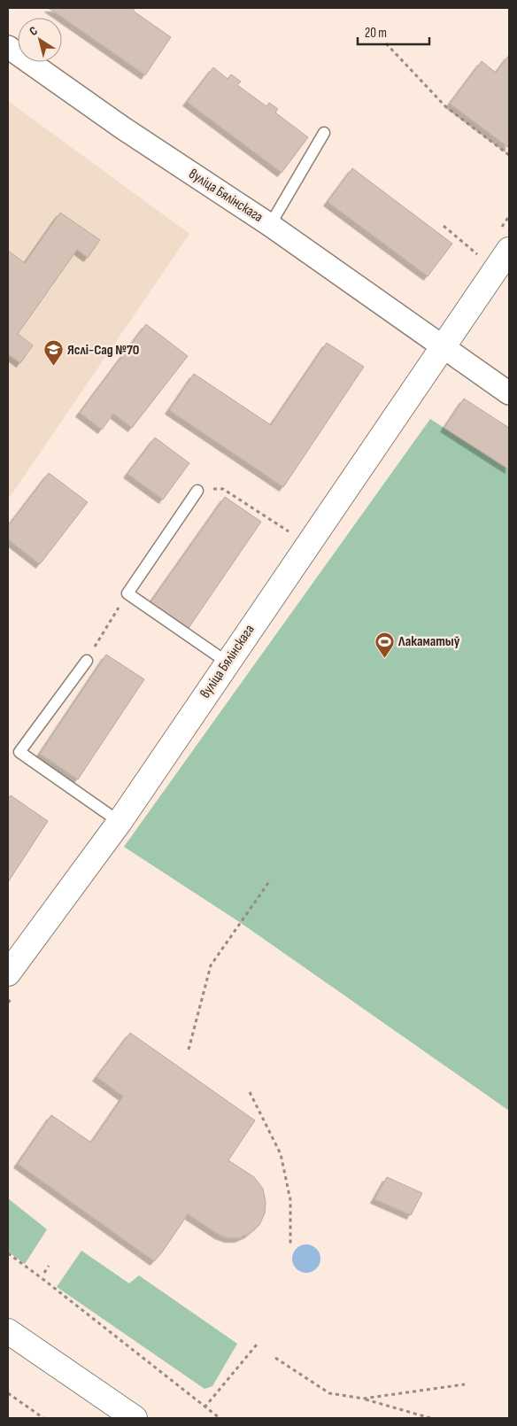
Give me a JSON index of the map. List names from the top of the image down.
{
  "streets": {
    "main road": ["вуліца Бялінскага"]
  },
  "places": {
    "school or university": ["Яслі-Сад №70"],
    "sports": ["Лакаматыў"]
  },
  "scale_bar": "20 m",
  "north": "top left"
}
